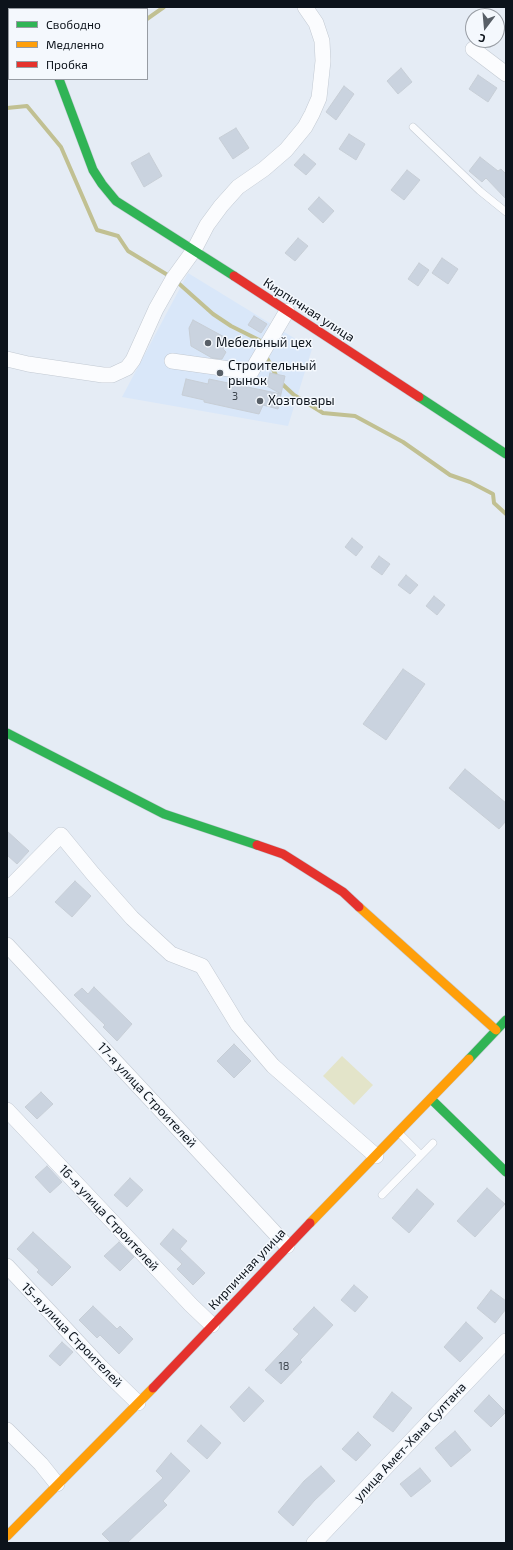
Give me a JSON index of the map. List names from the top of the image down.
{
  "streets": {
    "main road": ["Кирпичная улица"],
    "street": [
      "17-я улица Строителей",
      "16-я улица Строителей",
      "15-я улица Строителей",
      "улица Амет-Хана Султана"
    ]
  },
  "crossings": [
    ["Кирпичная улица", "17-я улица Строителей"],
    ["Кирпичная улица", "16-я улица Строителей"],
    ["Кирпичная улица", "15-я улица Строителей"]
  ],
  "places": ["Мебельный цех", "Строительный рынок", "Хозтовары"],
  "house_numbers": ["3", "18"],
  "legend": ["Свободно", "Медленно", "Пробка"],
  "north": "bottom"
}
